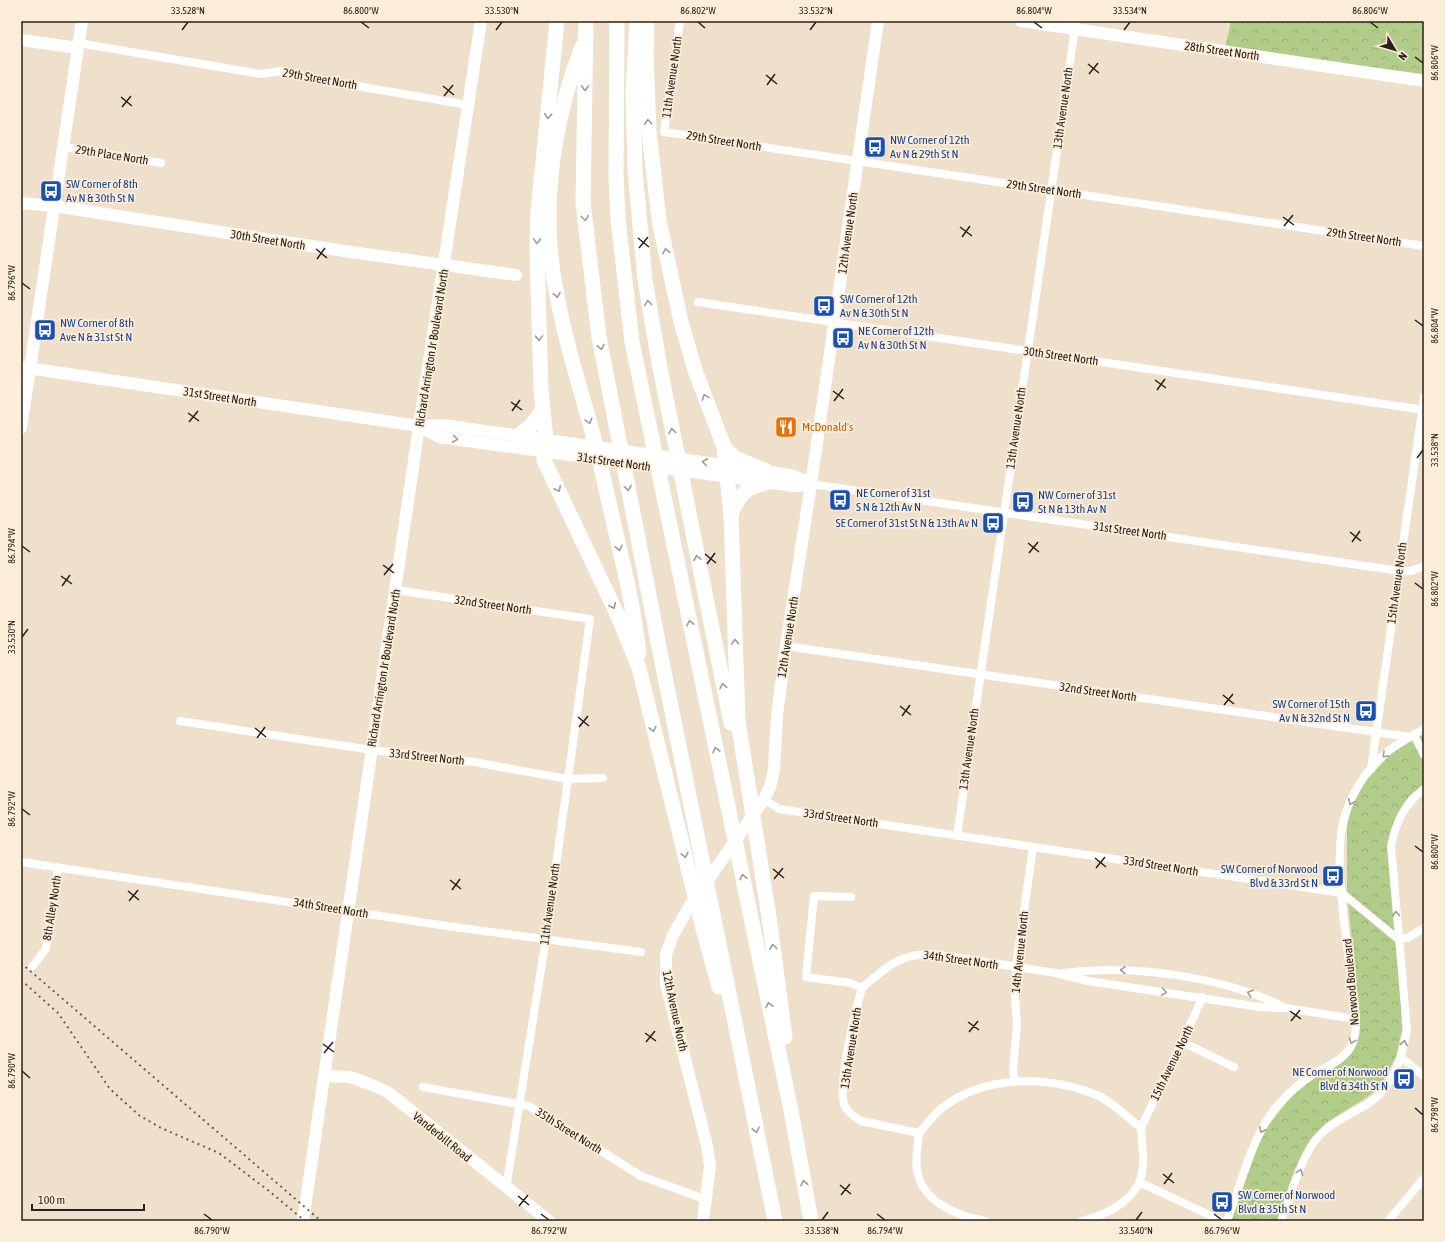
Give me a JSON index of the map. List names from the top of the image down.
{
  "streets": {
    "street": [
      "28th Street North",
      "11th Avenue North",
      "29th Street North",
      "13th Avenue North",
      "29th Place North",
      "12th Avenue North",
      "30th Street North",
      "Richard Arrington Jr Boulevard North",
      "31st Street North",
      "15th Avenue North",
      "32nd Street North",
      "33rd Street North",
      "8th Alley North",
      "34th Street North",
      "14th Avenue North",
      "Norwood Boulevard",
      "35th Street North",
      "Vanderbilt Road"
    ]
  },
  "crossings": [
    ["28th Street North", "13th Avenue North"],
    ["11th Avenue North", "29th Street North"],
    ["11th Avenue North", "32nd Street North"],
    ["11th Avenue North", "33rd Street North"],
    ["11th Avenue North", "34th Street North"],
    ["11th Avenue North", "35th Street North"],
    ["11th Avenue North", "Vanderbilt Road"],
    ["29th Street North", "13th Avenue North"],
    ["29th Street North", "12th Avenue North"],
    ["29th Street North", "Richard Arrington Jr Boulevard North"],
    ["13th Avenue North", "30th Street North"],
    ["13th Avenue North", "31st Street North"],
    ["13th Avenue North", "32nd Street North"],
    ["13th Avenue North", "33rd Street North"],
    ["13th Avenue North", "34th Street North"],
    ["12th Avenue North", "30th Street North"],
    ["12th Avenue North", "31st Street North"],
    ["12th Avenue North", "32nd Street North"],
    ["12th Avenue North", "33rd Street North"],
    ["12th Avenue North", "35th Street North"],
    ["30th Street North", "Richard Arrington Jr Boulevard North"],
    ["30th Street North", "15th Avenue North"],
    ["Richard Arrington Jr Boulevard North", "31st Street North"],
    ["Richard Arrington Jr Boulevard North", "32nd Street North"],
    ["Richard Arrington Jr Boulevard North", "33rd Street North"],
    ["Richard Arrington Jr Boulevard North", "34th Street North"],
    ["Richard Arrington Jr Boulevard North", "Vanderbilt Road"],
    ["31st Street North", "15th Avenue North"],
    ["15th Avenue North", "32nd Street North"],
    ["15th Avenue North", "34th Street North"],
    ["15th Avenue North", "Norwood Boulevard"],
    ["32nd Street North", "Norwood Boulevard"],
    ["33rd Street North", "14th Avenue North"],
    ["33rd Street North", "Norwood Boulevard"],
    ["8th Alley North", "34th Street North"],
    ["34th Street North", "14th Avenue North"],
    ["34th Street North", "Norwood Boulevard"]
  ],
  "places": {
    "bus stop": [
      "NW Corner of 12th Av N & 29th St N",
      "SW Corner of 8th Av N & 30th St N",
      "SW Corner of 12th Av N & 30th St N",
      "NW Corner of 8th Ave N & 31st St N",
      "NE Corner of 12th Av N & 30th St N",
      "NE Corner of 31st S N & 12th Av N",
      "NW Corner of 31st St N & 13th Av N",
      "SE Corner of 31st St N & 13th Av N",
      "SW Corner of 15th Av N & 32nd St N",
      "SW Corner of Norwood Blvd & 33rd St N",
      "NE Corner of Norwood Blvd & 34th St N",
      "SW Corner of Norwood Blvd & 35th St N"
    ],
    "restaurant": ["McDonald's"]
  },
  "scale_bar": "100 m",
  "north": "bottom right",
  "coordinates": [
    "33.528°N",
    "86.800°W",
    "33.530°N",
    "86.802°W",
    "33.532°N",
    "86.804°W",
    "33.534°N",
    "86.806°W",
    "86.796°W",
    "33.538°N",
    "86.794°W",
    "86.792°W",
    "86.790°W",
    "86.798°W",
    "33.540°N"
  ]
}
